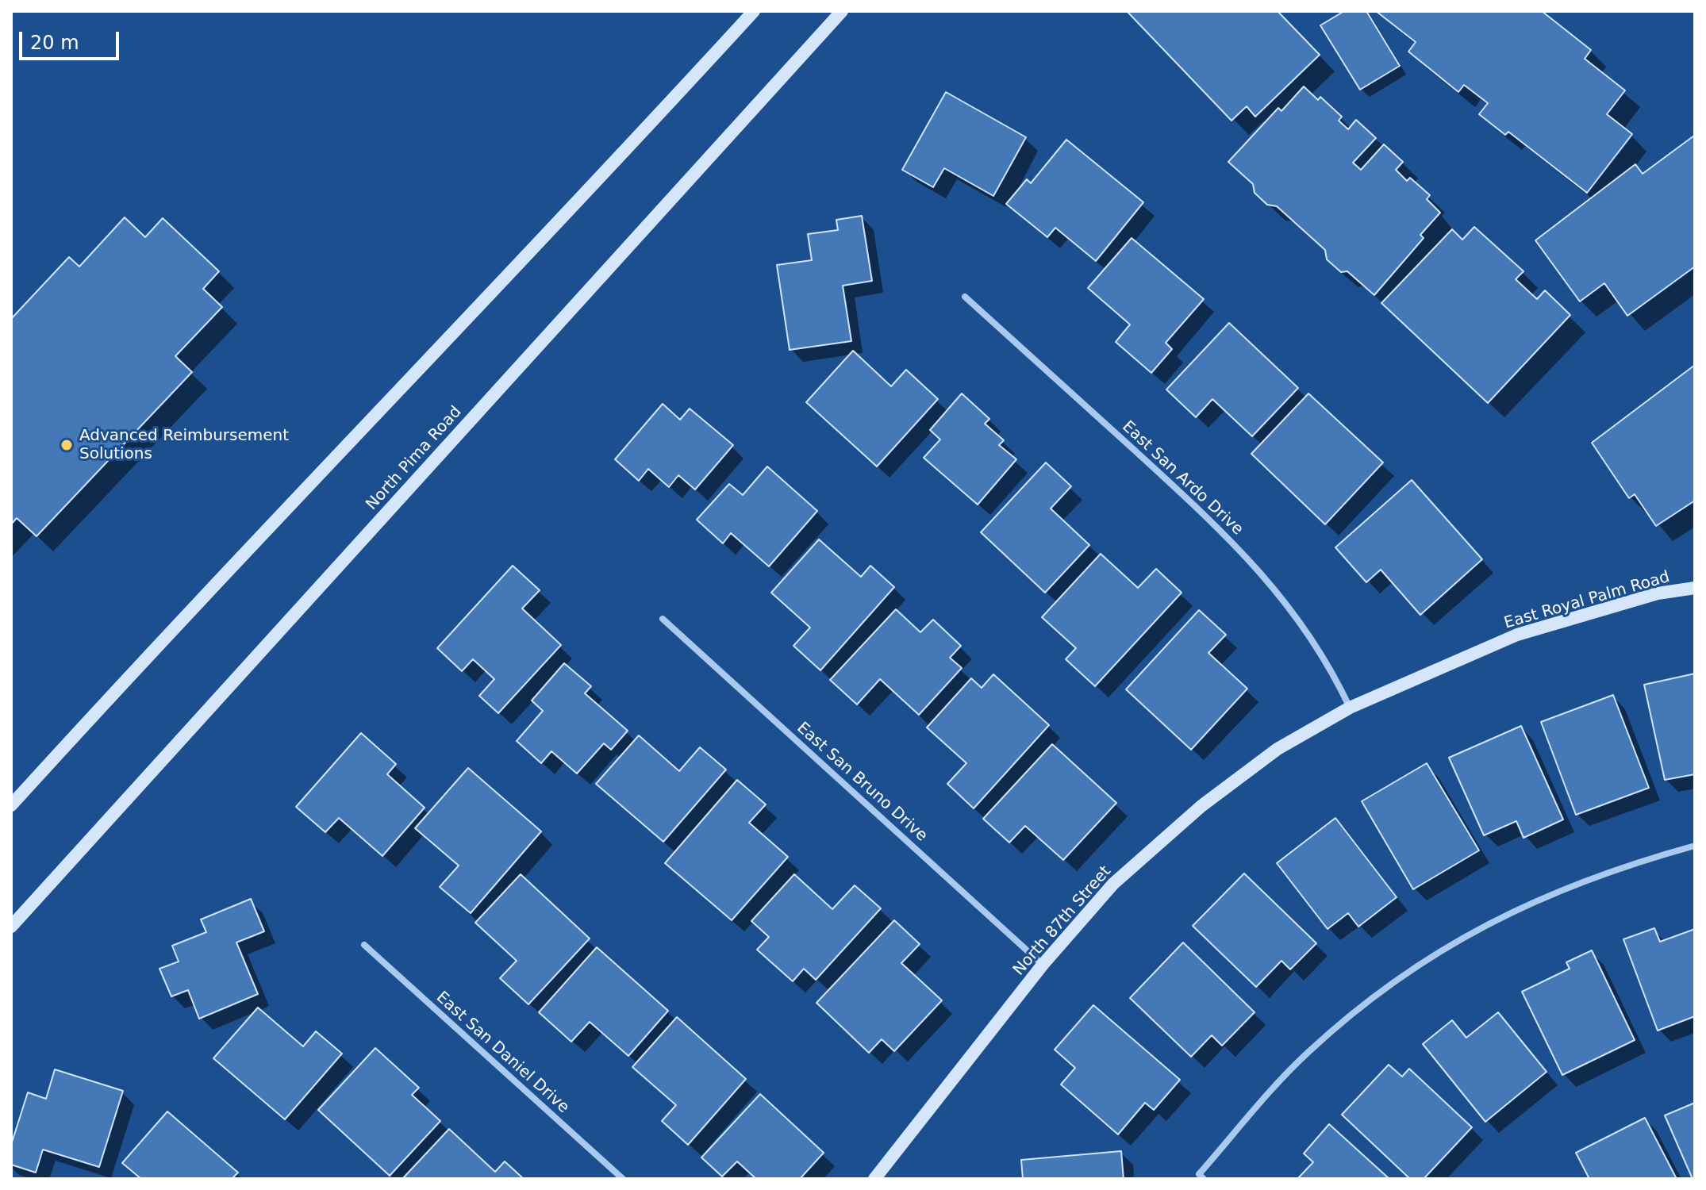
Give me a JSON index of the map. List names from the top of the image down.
{
  "streets": {
    "main road": ["North Pima Road", "East Royal Palm Road", "North 87th Street"],
    "street": ["East San Ardo Drive", "East San Bruno Drive", "East San Daniel Drive"]
  },
  "crossings": [
    ["East San Ardo Drive", "East Royal Palm Road"],
    ["East San Ardo Drive", "North 87th Street"],
    ["East Royal Palm Road", "North 87th Street"],
    ["East San Bruno Drive", "North 87th Street"]
  ],
  "places": ["Advanced Reimbursement Solutions"],
  "scale_bar": "20 m"
}
